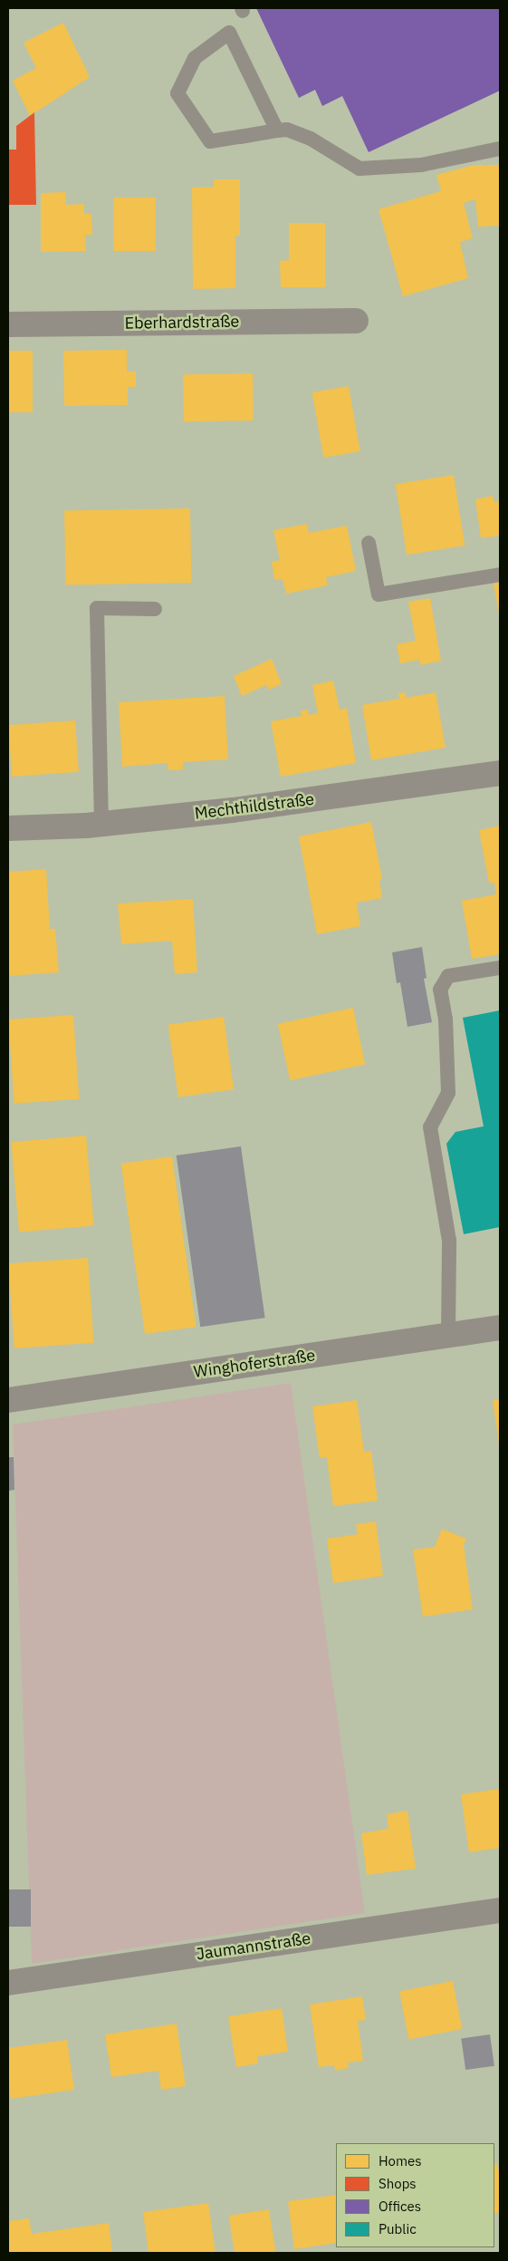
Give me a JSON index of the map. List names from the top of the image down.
{
  "streets": {
    "street": [
      "Eberhardstraße",
      "Mechthildstraße",
      "Winghoferstraße",
      "Jaumannstraße"
    ]
  },
  "legend": [
    "Homes",
    "Shops",
    "Offices",
    "Public"
  ]
}
